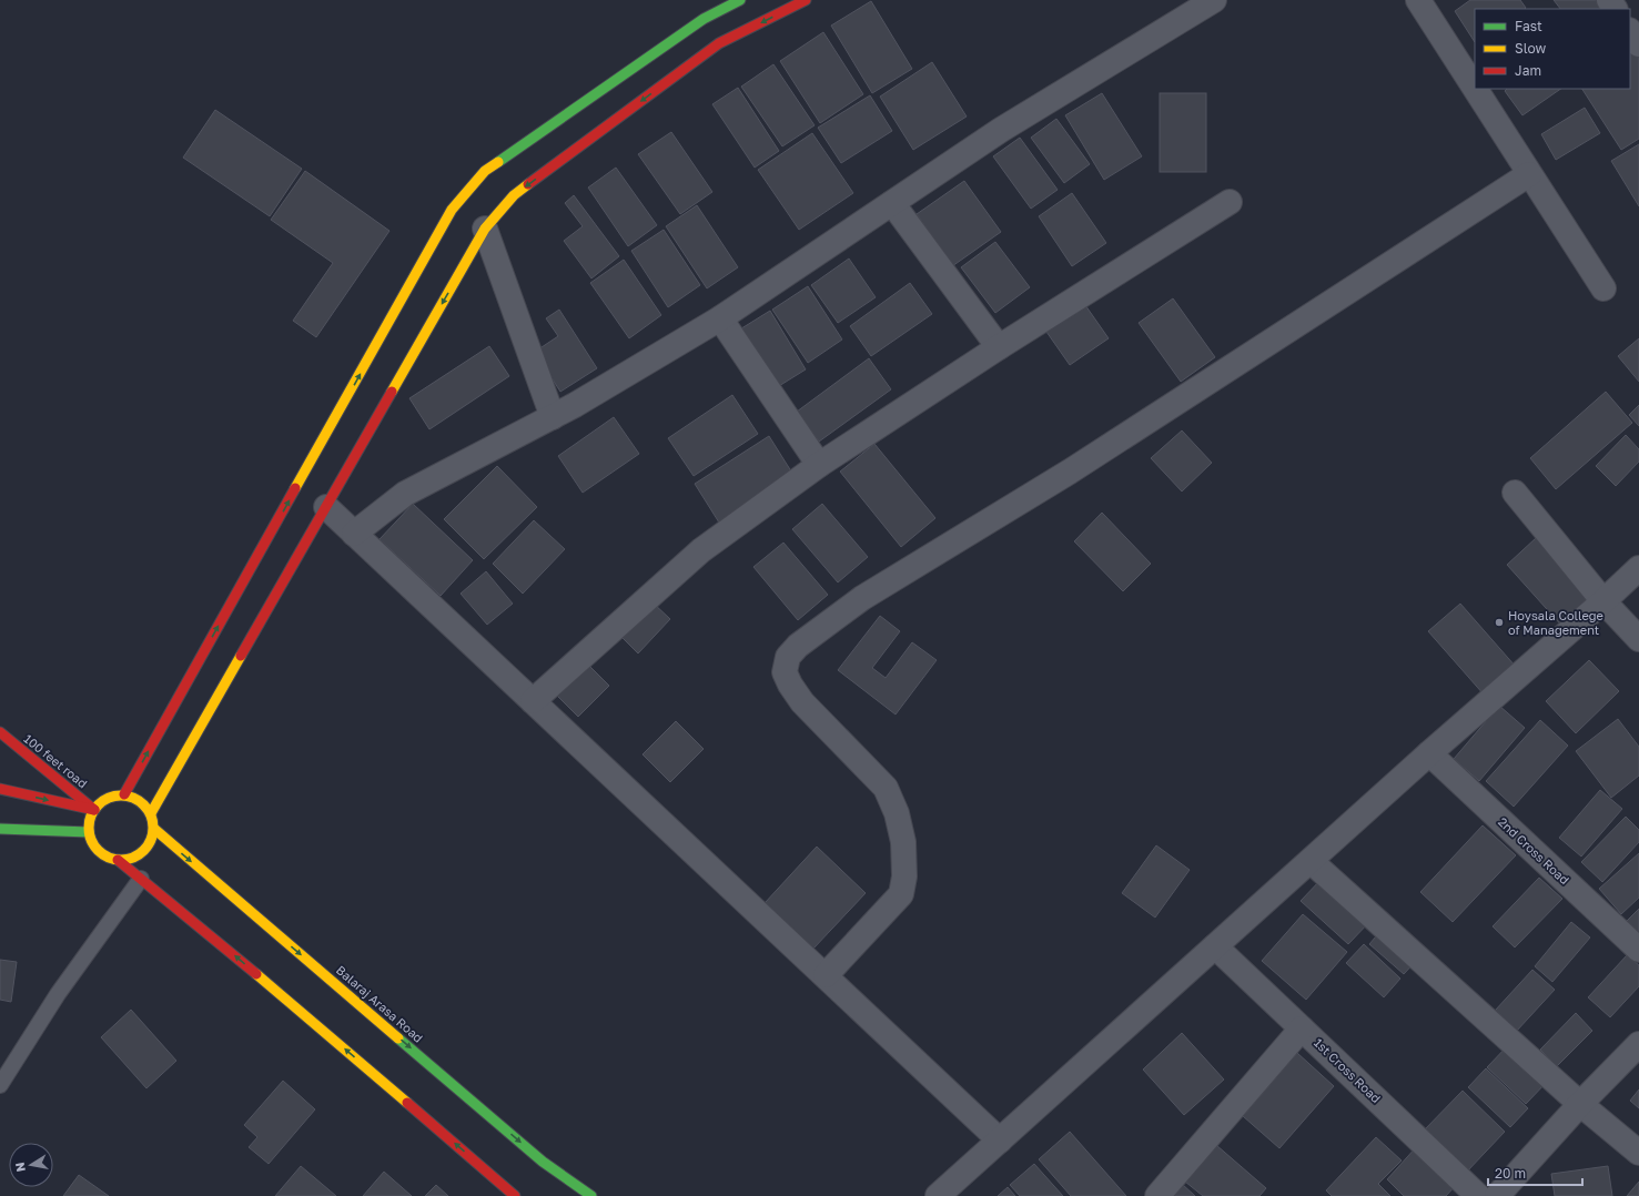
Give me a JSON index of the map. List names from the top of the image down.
{
  "streets": {
    "main road": ["100 feet road", "Balaraj Arasa Road"],
    "street": ["2nd Cross Road", "1st Cross Road"]
  },
  "crossings": [
    ["100 feet road", "Balaraj Arasa Road"]
  ],
  "places": ["Hoysala College of Management"],
  "legend": ["Fast", "Slow", "Jam"],
  "scale_bar": "20 m",
  "north": "left"
}
